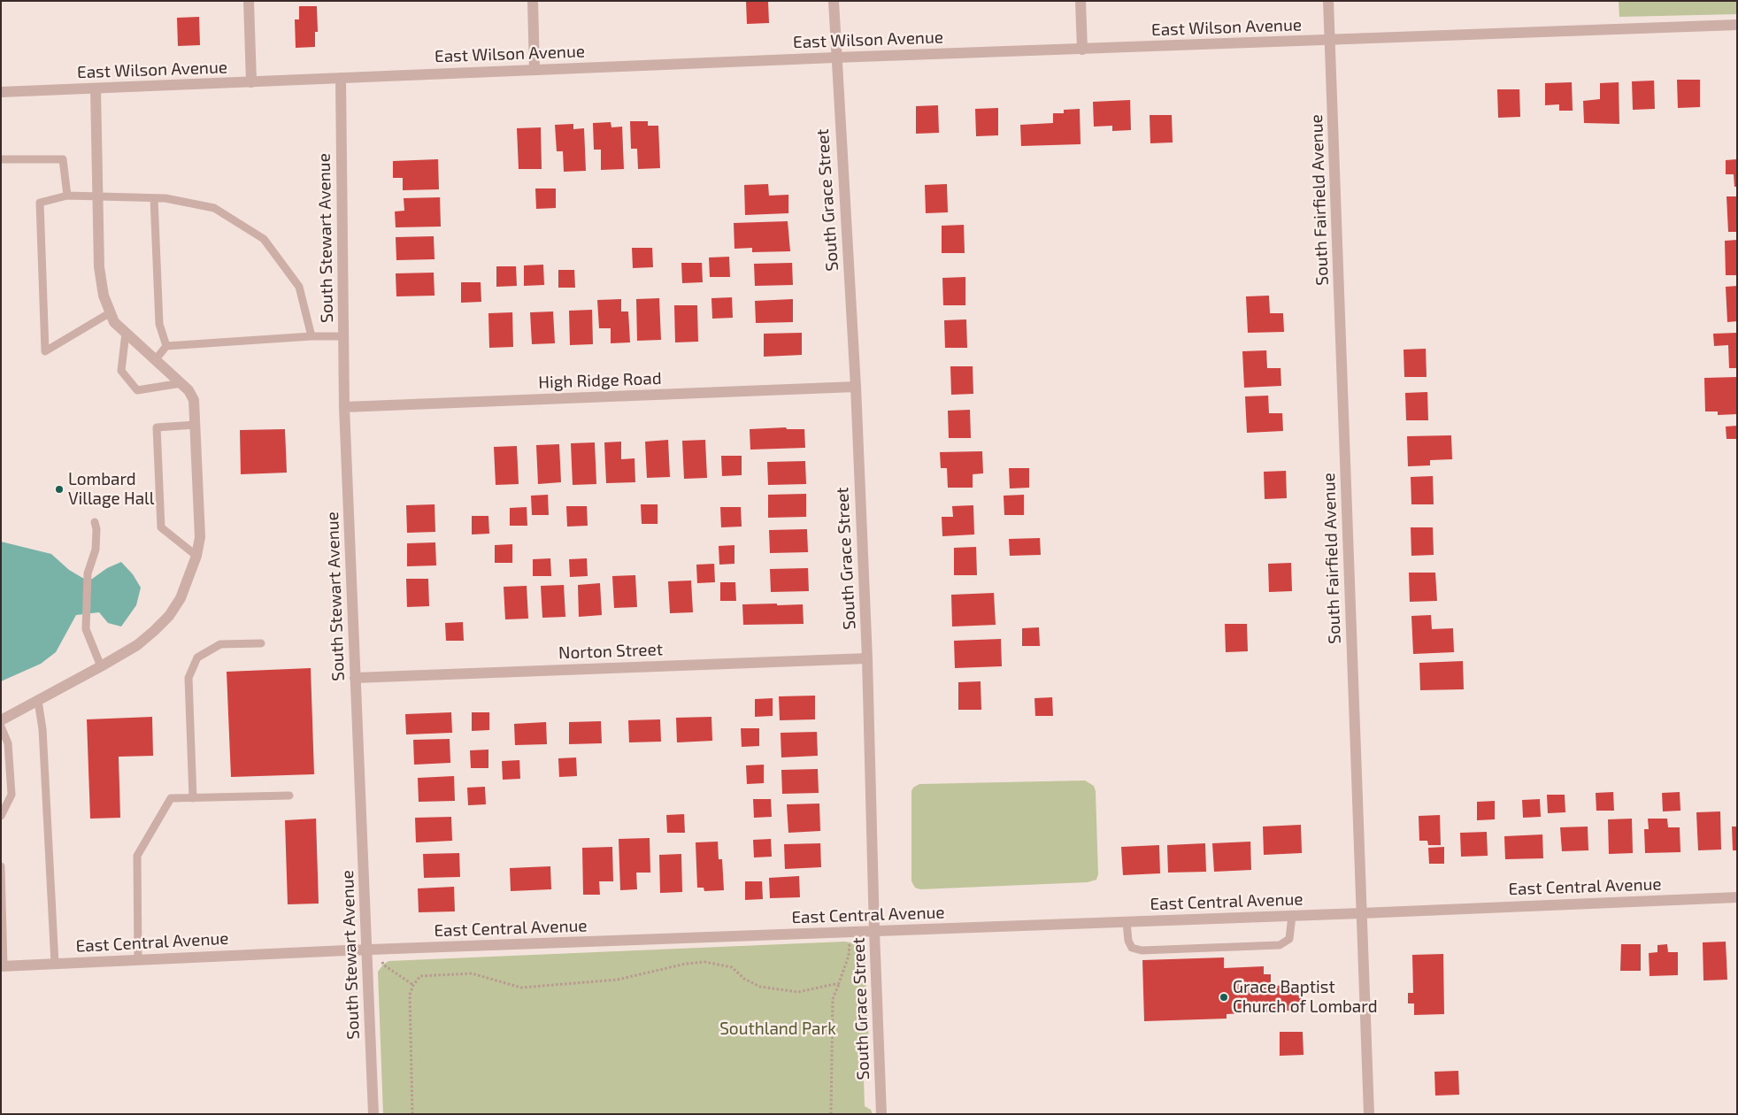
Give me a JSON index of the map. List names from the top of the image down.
{
  "streets": {
    "street": [
      "East Wilson Avenue",
      "South Grace Street",
      "South Fairfield Avenue",
      "South Stewart Avenue",
      "High Ridge Road",
      "Norton Street",
      "East Central Avenue"
    ]
  },
  "crossings": [
    ["East Wilson Avenue", "South Grace Street"],
    ["East Wilson Avenue", "South Fairfield Avenue"],
    ["East Wilson Avenue", "South Stewart Avenue"],
    ["South Grace Street", "High Ridge Road"],
    ["South Grace Street", "Norton Street"],
    ["South Grace Street", "East Central Avenue"],
    ["South Fairfield Avenue", "East Central Avenue"],
    ["South Stewart Avenue", "High Ridge Road"],
    ["South Stewart Avenue", "Norton Street"],
    ["South Stewart Avenue", "East Central Avenue"]
  ],
  "parks": ["Southland Park"],
  "places": ["Lombard Village Hall", "Grace Baptist Church of Lombard"]
}
